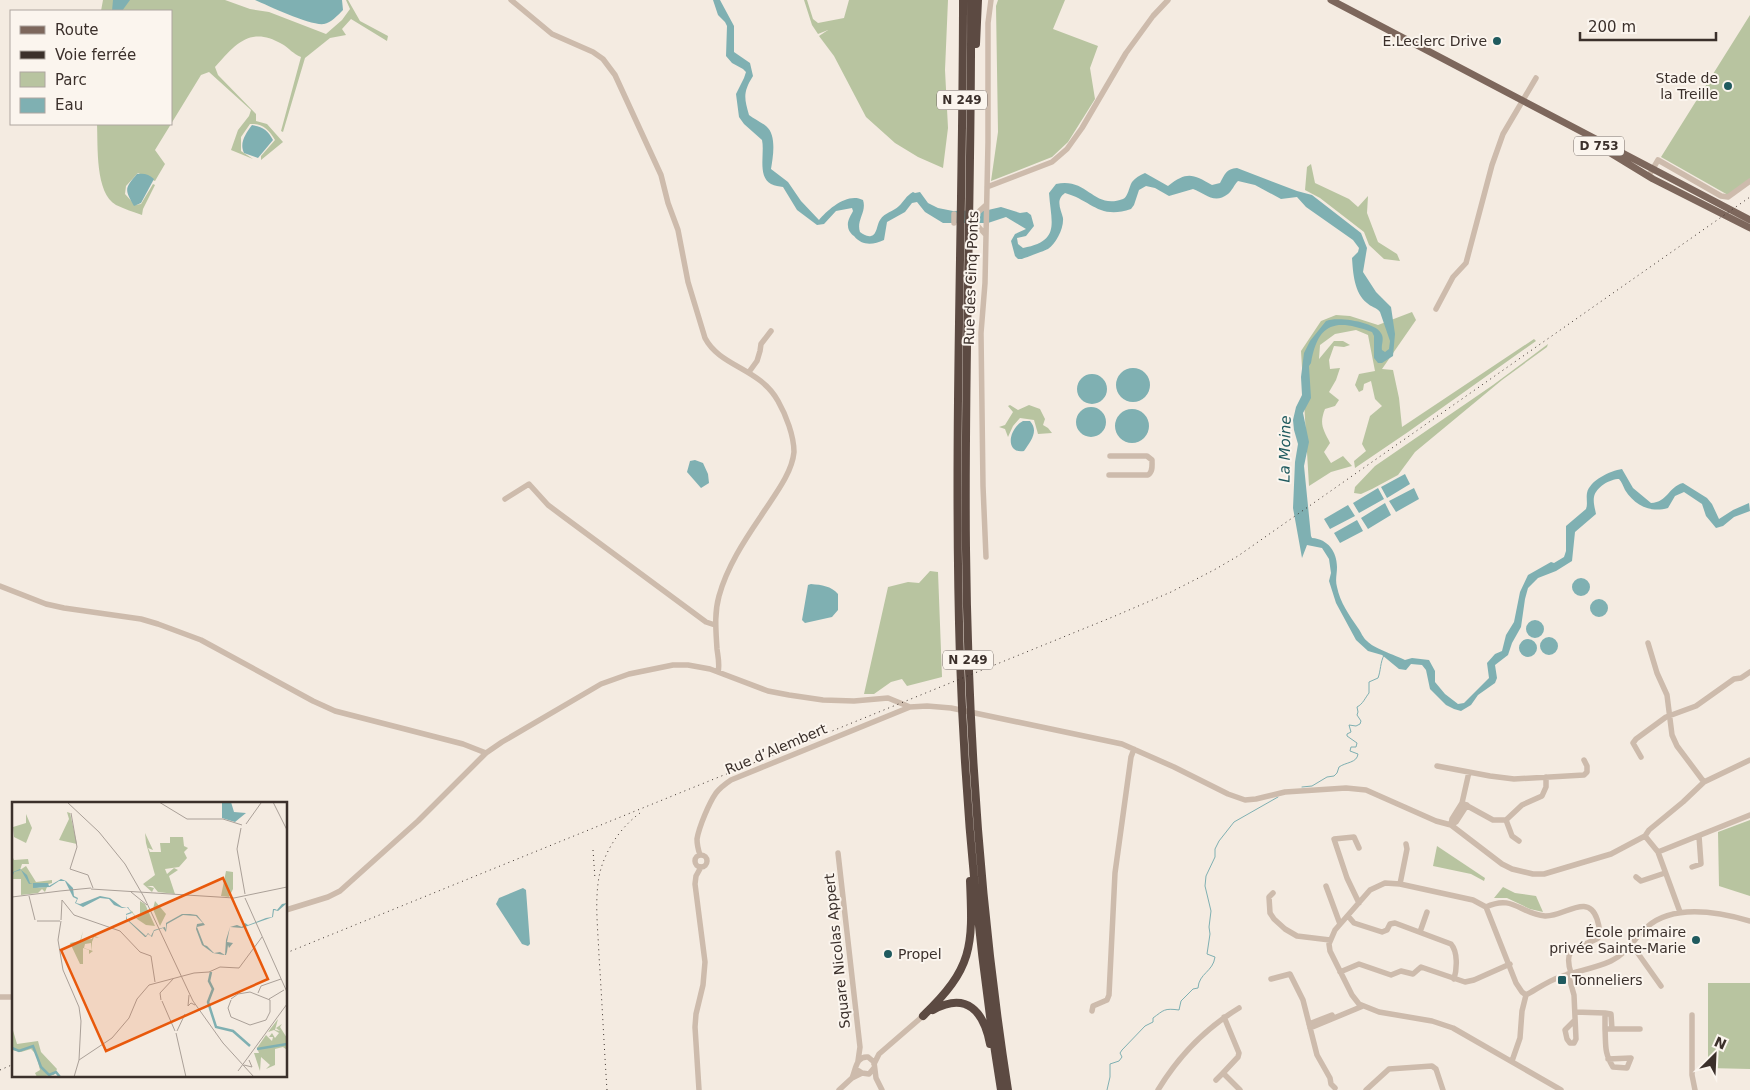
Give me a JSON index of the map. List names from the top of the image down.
{
  "streets": {
    "highway": ["N 249"],
    "main road": ["D 753"],
    "street": ["Rue des Cinq Ponts", "Rue d’Alembert", "Square Nicolas Appert"]
  },
  "water": ["La Moine"],
  "places": {
    "other": [
      "E.Leclerc Drive",
      "Stade de la Treille",
      "École primaire privée Sainte-Marie",
      "Propel"
    ],
    "transit": ["Tonneliers"]
  },
  "legend": [
    "Route",
    "Voie ferrée",
    "Parc",
    "Eau"
  ],
  "scale_bar": "200 m",
  "north": "top right"
}
